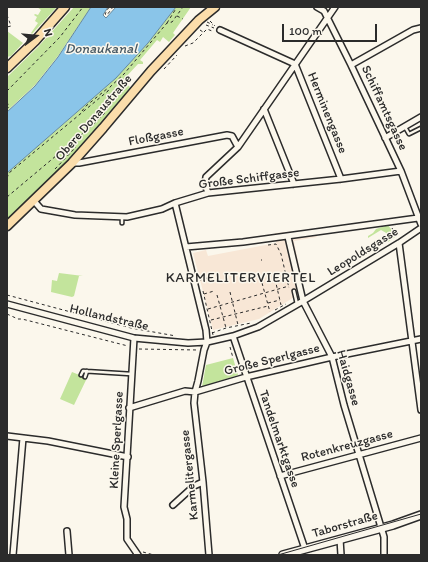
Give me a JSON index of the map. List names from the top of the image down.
{
  "streets": {
    "main road": ["Obere Donaustraße", "Taborstraße"],
    "street": [
      "Schiffamtsgasse",
      "Herminengasse",
      "Floßgasse",
      "Große Schiffgasse",
      "Leopoldsgasse",
      "Hollandstraße",
      "Große Sperlgasse",
      "Haidgasse",
      "Tandelmarktgasse",
      "Kleine Sperlgasse",
      "Rotenkreuzgasse",
      "Karmelitergasse"
    ]
  },
  "crossings": [
    ["Schiffamtsgasse", "Große Schiffgasse"],
    ["Herminengasse", "Große Schiffgasse"],
    ["Obere Donaustraße", "Floßgasse"],
    ["Obere Donaustraße", "Große Schiffgasse"],
    ["Leopoldsgasse", "Hollandstraße"],
    ["Leopoldsgasse", "Haidgasse"],
    ["Leopoldsgasse", "Tandelmarktgasse"],
    ["Leopoldsgasse", "Karmelitergasse"],
    ["Hollandstraße", "Kleine Sperlgasse"],
    ["Hollandstraße", "Karmelitergasse"],
    ["Große Sperlgasse", "Haidgasse"],
    ["Große Sperlgasse", "Tandelmarktgasse"],
    ["Große Sperlgasse", "Kleine Sperlgasse"],
    ["Große Sperlgasse", "Karmelitergasse"],
    ["Haidgasse", "Rotenkreuzgasse"],
    ["Haidgasse", "Taborstraße"],
    ["Tandelmarktgasse", "Rotenkreuzgasse"],
    ["Tandelmarktgasse", "Taborstraße"]
  ],
  "districts": ["KARMELITERVIERTEL"],
  "water": ["Donaukanal"],
  "scale_bar": "100 m",
  "north": "right"
}
